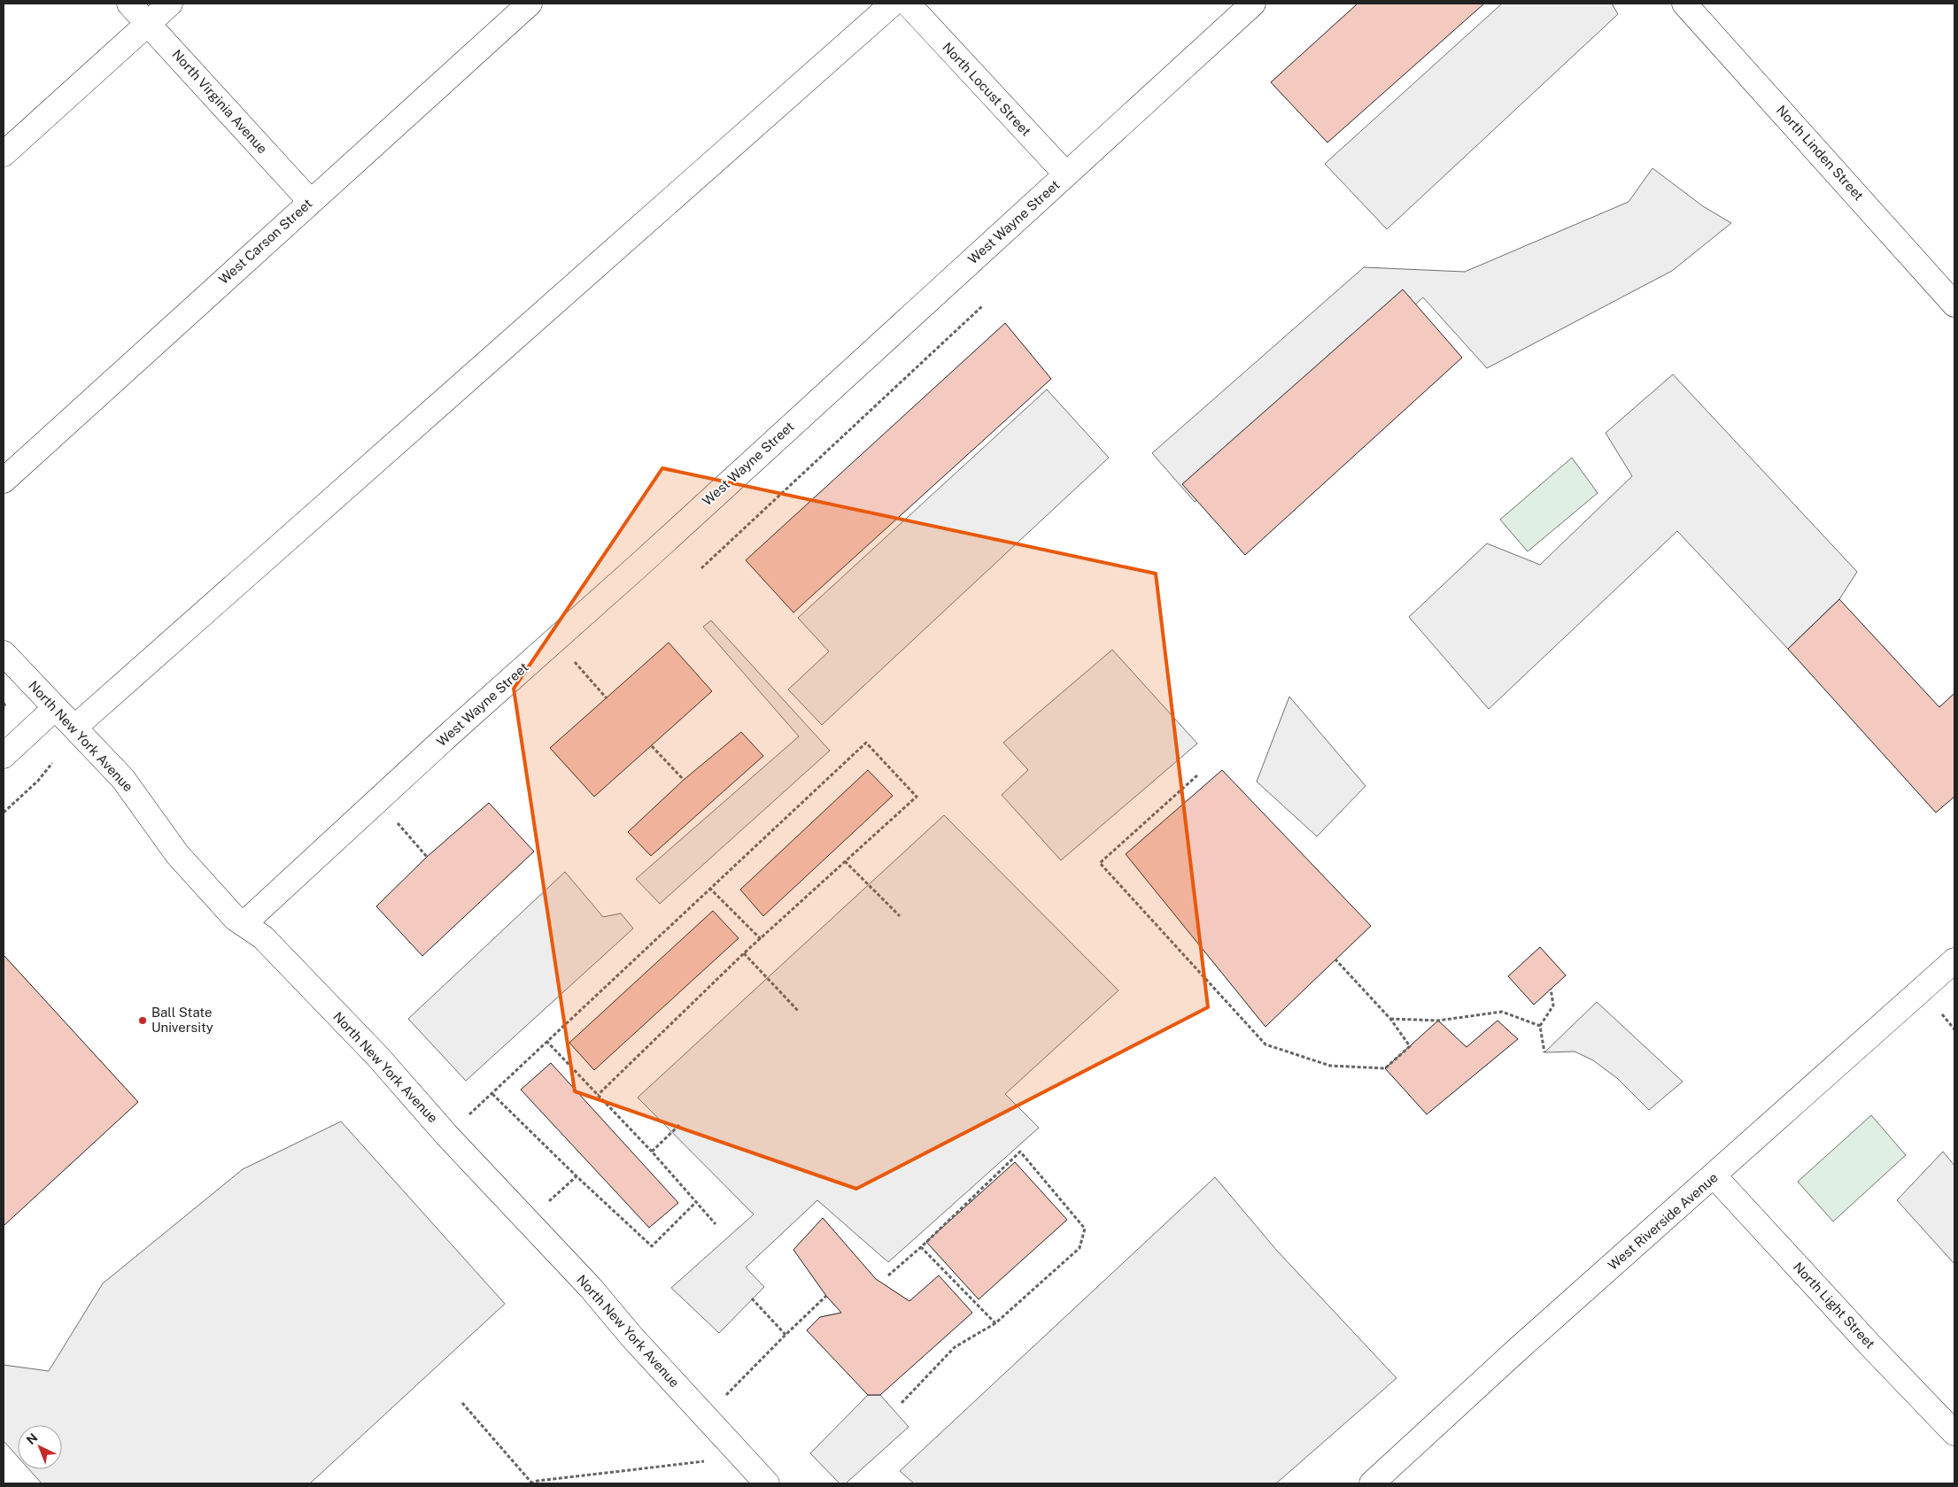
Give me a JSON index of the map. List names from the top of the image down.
{
  "streets": {
    "street": [
      "North Locust Street",
      "North Virginia Avenue",
      "North Linden Street",
      "West Wayne Street",
      "West Carson Street",
      "North New York Avenue",
      "West Riverside Avenue",
      "North Light Street"
    ]
  },
  "crossings": [
    ["North Locust Street", "West Wayne Street"],
    ["North Virginia Avenue", "West Carson Street"],
    ["West Wayne Street", "North New York Avenue"],
    ["West Riverside Avenue", "North Light Street"]
  ],
  "places": ["Ball State University"],
  "north": "top left"
}
